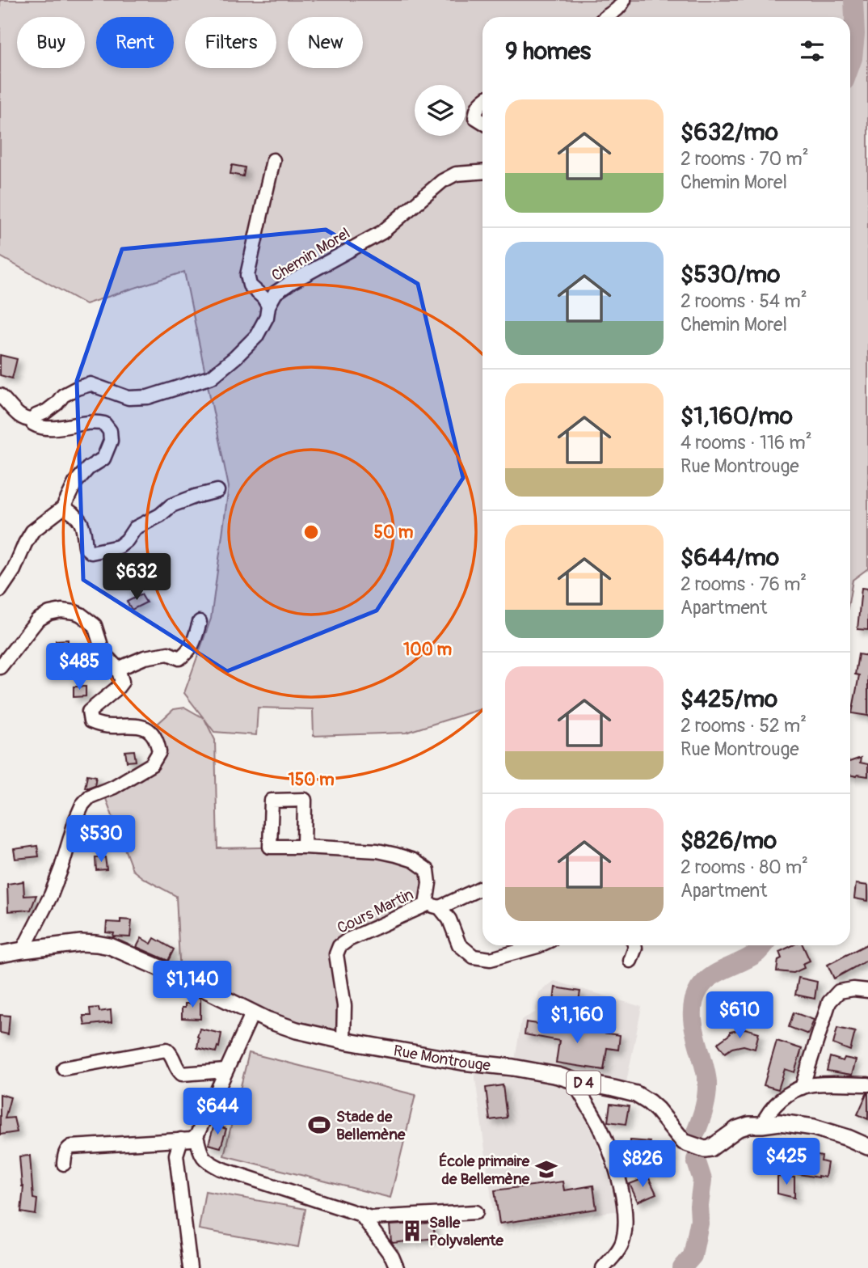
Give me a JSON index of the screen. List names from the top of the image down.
{
  "streets": {
    "main road": ["Rue Montrouge", "D 4"],
    "street": ["Chemin Morel", "Cours Martin"]
  },
  "crossings": [
    ["Cours Martin", "Rue Montrouge"]
  ],
  "places": {
    "sports": ["Stade de Bellemène"],
    "school or university": ["École primaire de Bellemène"],
    "building": ["Salle Polyvalente"]
  },
  "page": {
    "chip": [
      "Buy",
      "Rent",
      "Filters",
      "New"
    ],
    "heading": "9 homes",
    "list": [
      {
        "name": "$632/mo",
        "note": "2 rooms · 70 m² · Chemin Morel"
      },
      {
        "name": "$530/mo",
        "note": "2 rooms · 54 m² · Chemin Morel"
      },
      {
        "name": "$1,160/mo",
        "note": "4 rooms · 116 m² · Rue Montrouge"
      },
      {
        "name": "$644/mo",
        "note": "2 rooms · 76 m² · Apartment"
      },
      {
        "name": "$425/mo",
        "note": "2 rooms · 52 m² · Rue Montrouge"
      },
      {
        "name": "$826/mo",
        "note": "2 rooms · 80 m² · Apartment"
      }
    ],
    "price": [
      "$632",
      "$485",
      "$530",
      "$1,140",
      "$610",
      "$1,160",
      "$644",
      "$425",
      "$826"
    ]
  },
  "rings": ["50 m", "100 m", "150 m"]
}
